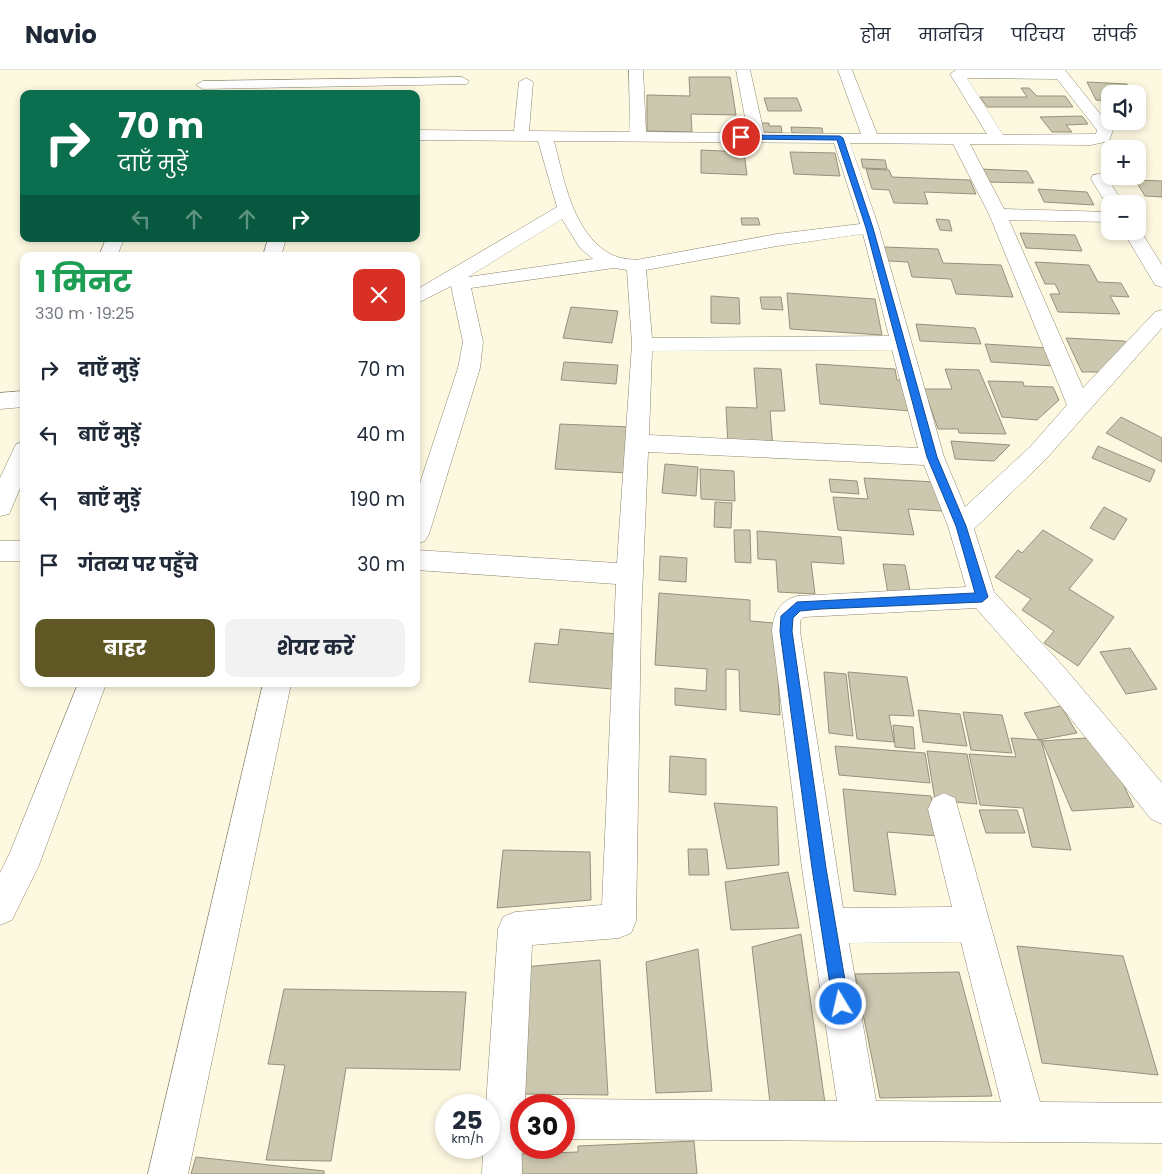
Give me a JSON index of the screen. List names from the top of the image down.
{
  "page": {
    "header": "Navio",
    "nav": [
      "होम",
      "मानचित्र",
      "परिचय",
      "संपर्क"
    ],
    "map_buttons": ["+", "−"],
    "turn": ["70 m", "दाएँ मुड़ें"],
    "heading": ["1 मिनट", "330 m · 19:25"],
    "list": [
      {
        "name": "दाएँ मुड़ें",
        "value": "70 m"
      },
      {
        "name": "बाएँ मुड़ें",
        "value": "40 m"
      },
      {
        "name": "बाएँ मुड़ें",
        "value": "190 m"
      },
      {
        "name": "गंतव्य पर पहुँचे",
        "value": "30 m"
      }
    ],
    "buttons": ["बाहर", "शेयर करें"],
    "speed": "25 km/h",
    "limit": "30"
  }
}
